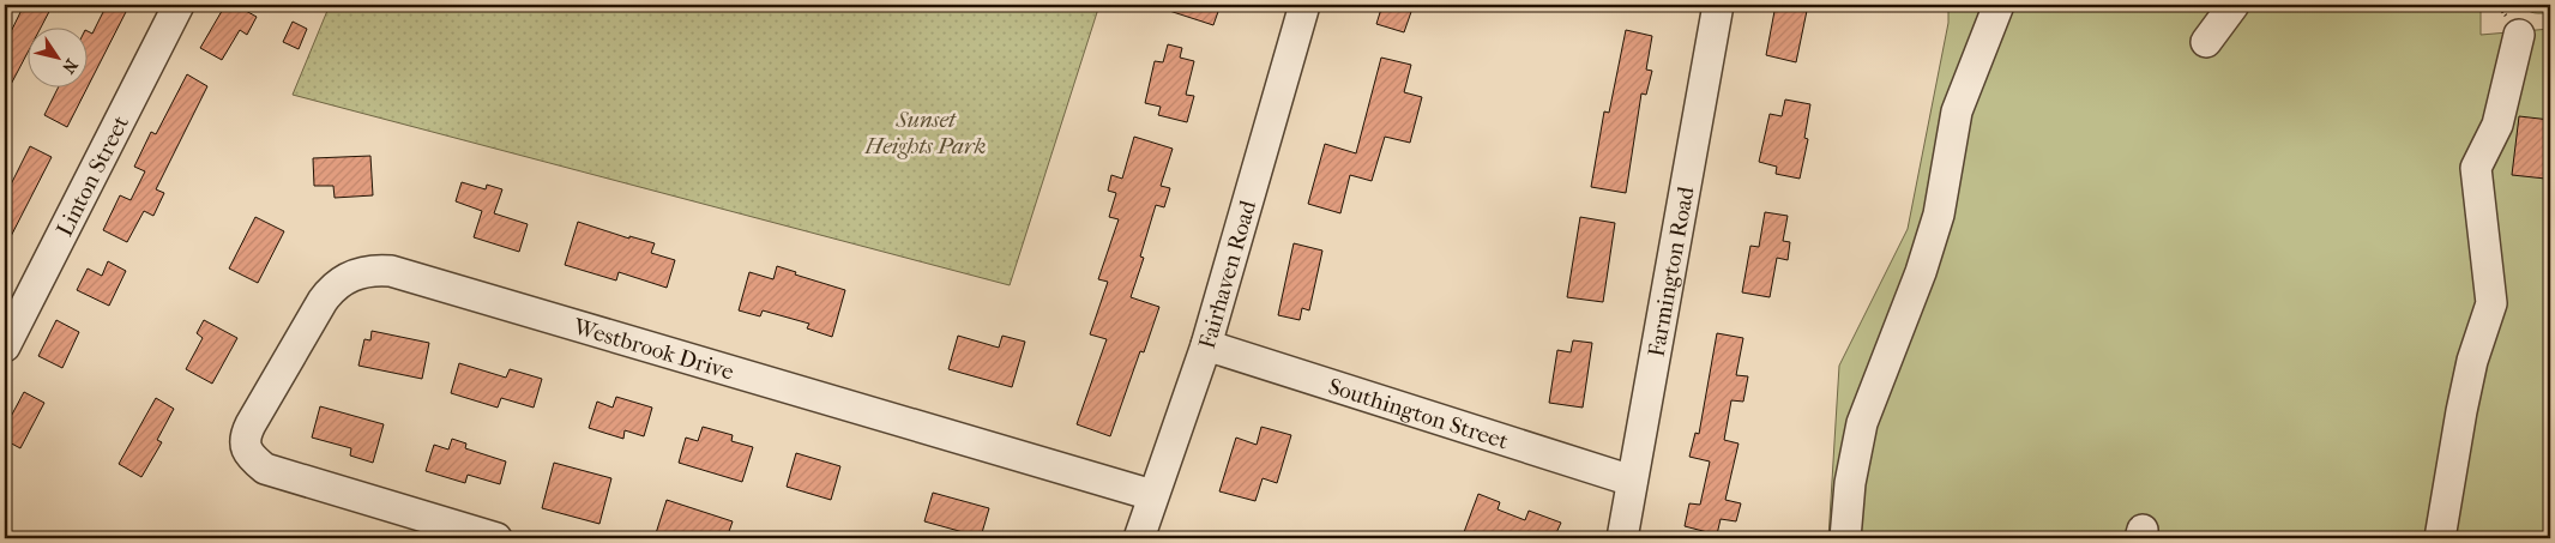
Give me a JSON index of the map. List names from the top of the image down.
{
  "streets": {
    "street": [
      "Linton Street",
      "Farmington Road",
      "Fairhaven Road",
      "Westbrook Drive",
      "Southington Street"
    ]
  },
  "crossings": [
    ["Farmington Road", "Southington Street"],
    ["Fairhaven Road", "Westbrook Drive"],
    ["Fairhaven Road", "Southington Street"]
  ],
  "parks": ["Sunset Heights Park"],
  "north": "bottom right"
}
